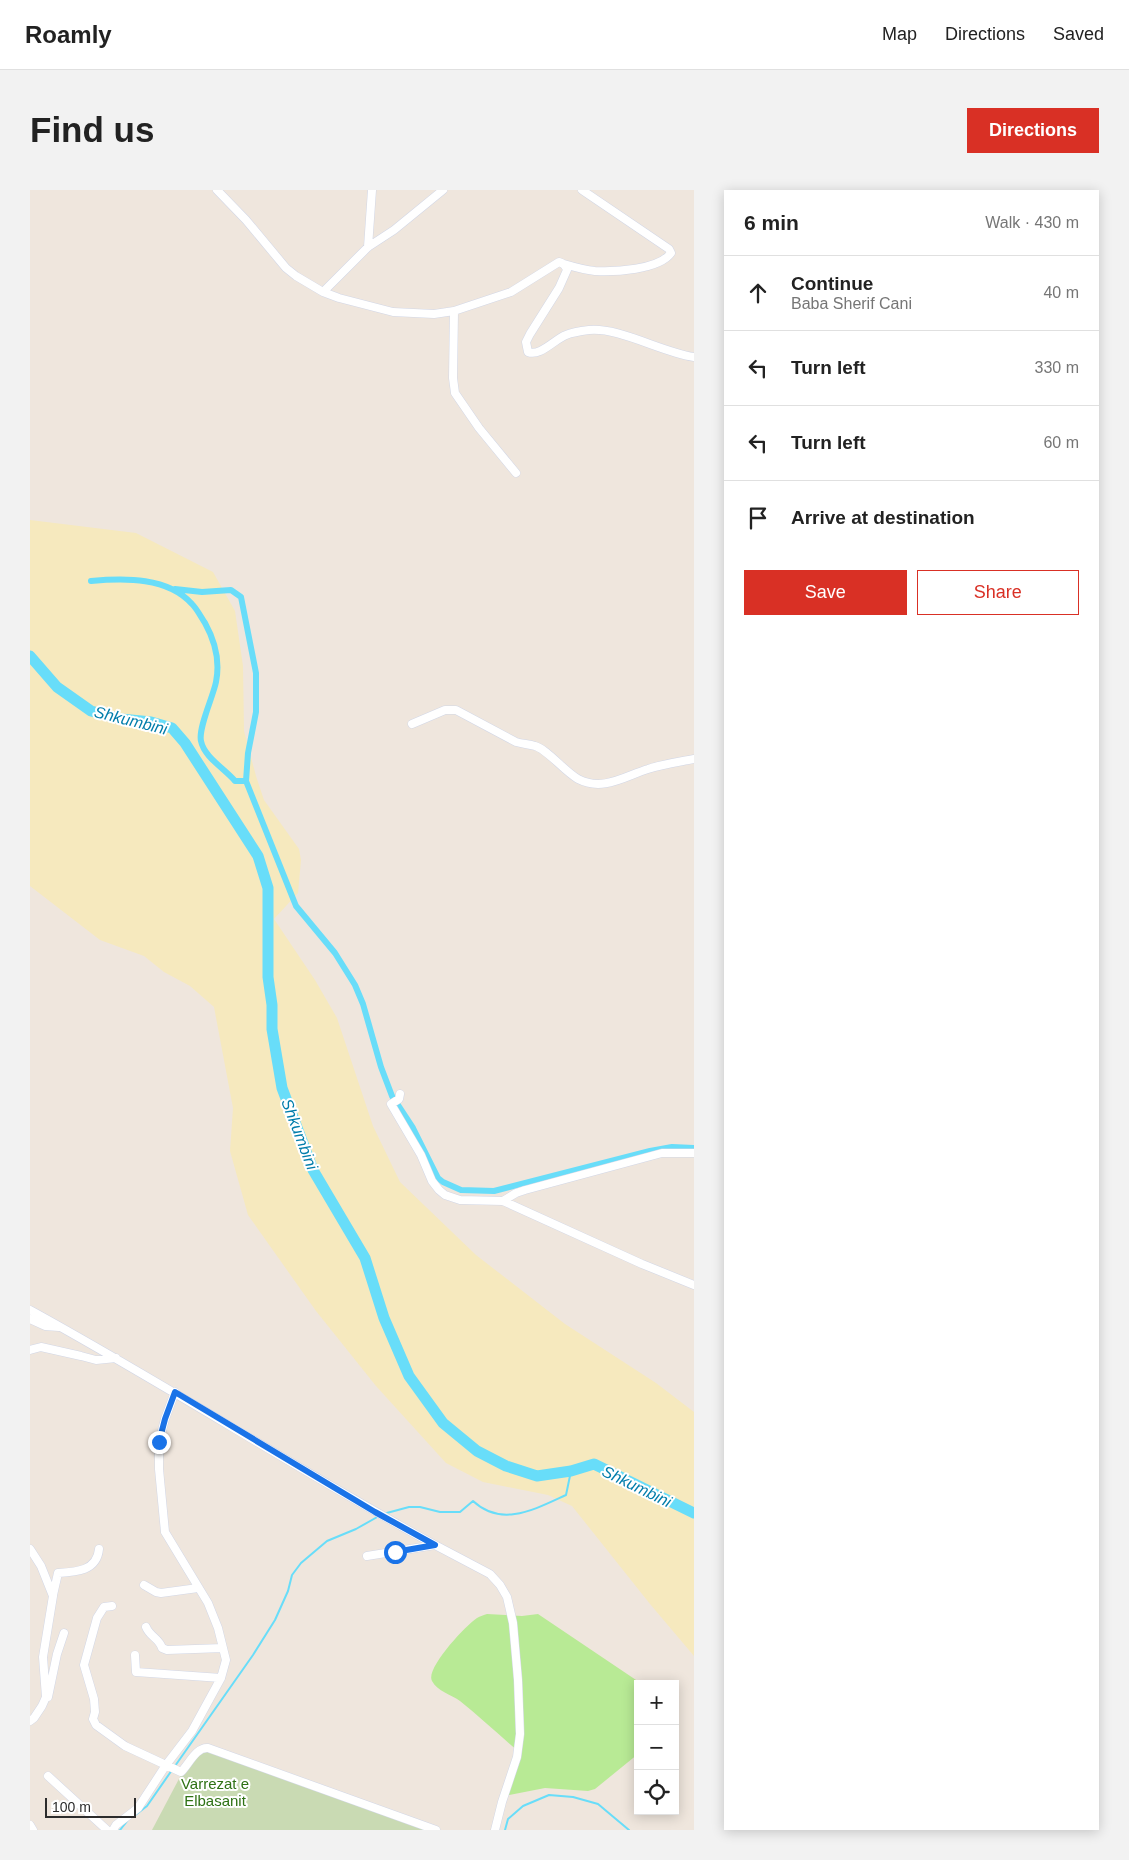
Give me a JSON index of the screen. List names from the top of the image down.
{
  "water": ["Shkumbini"],
  "parks": ["Varrezat e Elbasanit"],
  "scale_bar": "100 m",
  "page": {
    "header": "Roamly",
    "nav": ["Map", "Directions", "Saved"],
    "buttons": [
      "Directions",
      ["Save", "Share"]
    ],
    "title": "Find us",
    "heading": ["6 min", "Walk · 430 m"],
    "list": [
      ["Continue", "Baba Sherif Cani", "40 m"],
      ["Turn left", "330 m"],
      ["Turn left", "60 m"],
      "Arrive at destination"
    ],
    "map_buttons": ["+", "−"],
    "scale": "100 m"
  }
}
